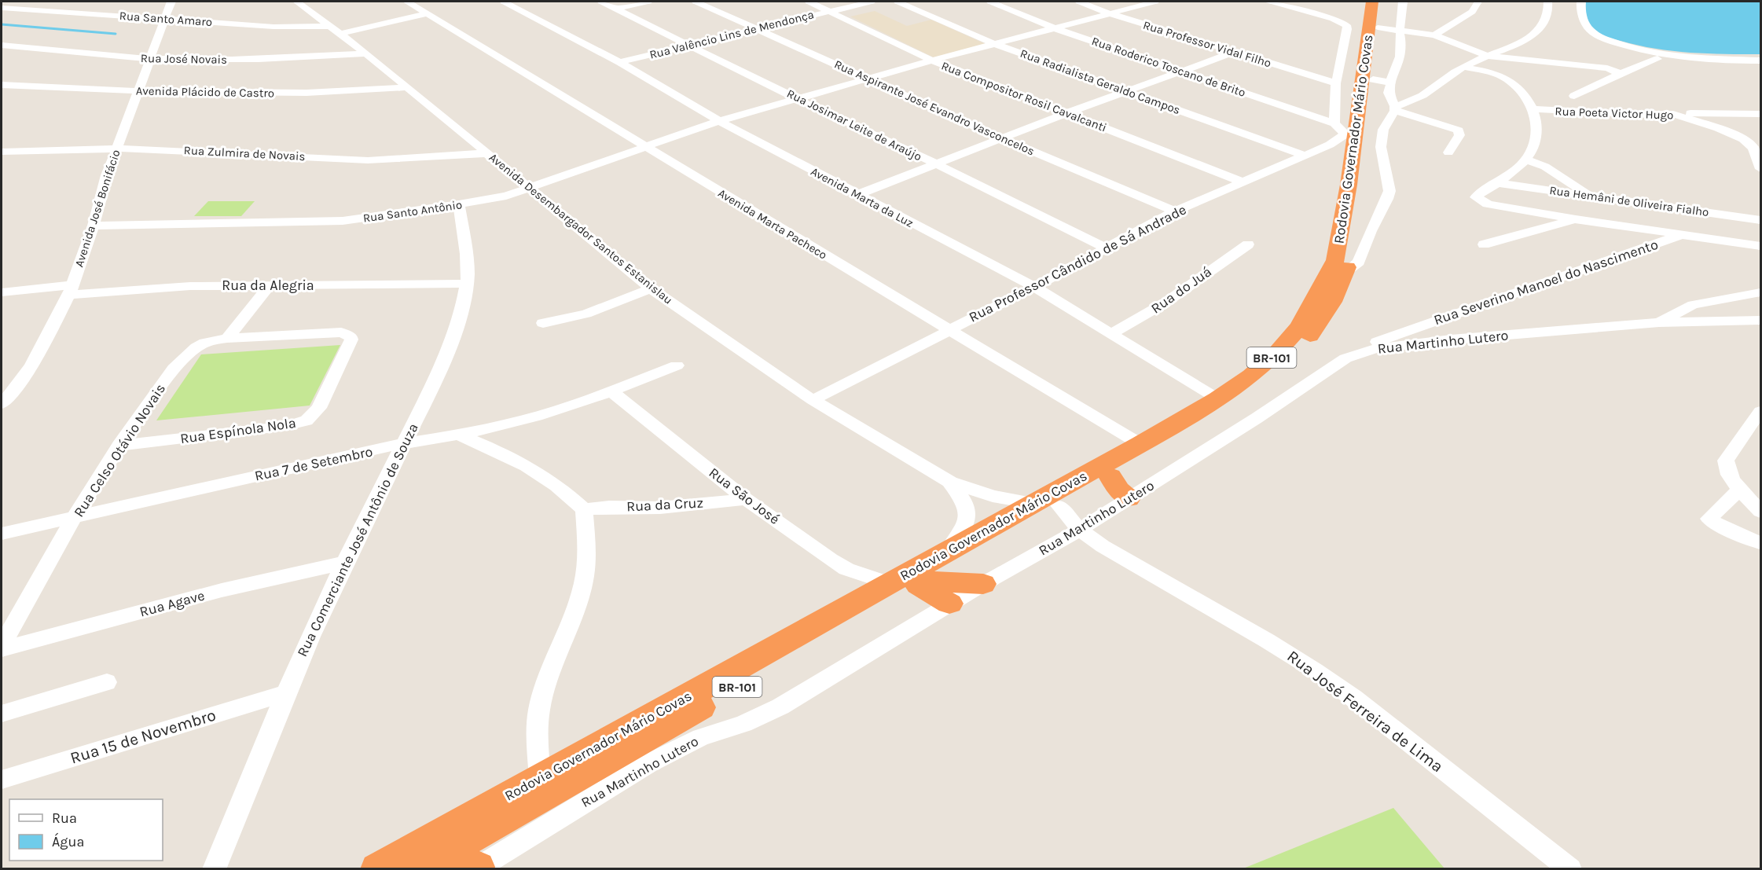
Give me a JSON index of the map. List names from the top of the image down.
{
  "streets": {
    "highway": ["Rodovia Governador Mário Covas", "BR-101"],
    "street": [
      "Rua Santo Amaro",
      "Rua Valêncio Lins de Mendonça",
      "Rua Professor Vidal Filho",
      "Rua José Novais",
      "Rua Roderico Toscano de Brito",
      "Rua Radialista Geraldo Campos",
      "Avenida Plácido de Castro",
      "Rua Compositor Rosil Cavalcanti",
      "Rua Aspirante José Evandro Vasconcelos",
      "Rua Poeta Victor Hugo",
      "Rua Josimar Leite de Araújo",
      "Rua Zulmira de Novais",
      "Avenida Marta da Luz",
      "Rua Hemâni de Oliveira Fialho",
      "Avenida José Bonifácio",
      "Rua Santo Antônio",
      "Avenida Marta Pacheco",
      "Avenida Desembargador Santos Estanislau",
      "Rua Professor Cândido de Sá Andrade",
      "Rua Severino Manoel do Nascimento",
      "Rua da Alegria",
      "Rua do Juá",
      "Rua Martinho Lutero",
      "Rua Espínola Nola",
      "Rua Celso Otávio Novais",
      "Rua 7 de Setembro",
      "Rua São José",
      "Rua da Cruz",
      "Rua Comerciante José Antônio de Souza",
      "Rua Agave",
      "Rua José Ferreira de Lima",
      "Rua 15 de Novembro"
    ]
  },
  "crossings": [
    ["Rua Santo Amaro", "Avenida José Bonifácio"],
    ["Rua Santo Amaro", "Avenida Marta Pacheco"],
    ["Rua Santo Amaro", "Avenida Desembargador Santos Estanislau"],
    ["Rua Valêncio Lins de Mendonça", "Rua Compositor Rosil Cavalcanti"],
    ["Rua Valêncio Lins de Mendonça", "Rua Aspirante José Evandro Vasconcelos"],
    ["Rua Valêncio Lins de Mendonça", "Rua Josimar Leite de Araújo"],
    ["Rua Valêncio Lins de Mendonça", "Avenida Marta da Luz"],
    ["Rua Professor Vidal Filho", "Rua Santo Antônio"],
    ["Rua José Novais", "Avenida José Bonifácio"],
    ["Rua José Novais", "Avenida Desembargador Santos Estanislau"],
    ["Rua Roderico Toscano de Brito", "Rodovia Governador Mário Covas"],
    ["Rua Roderico Toscano de Brito", "Rua Santo Antônio"],
    ["Rua Roderico Toscano de Brito", "Rua Professor Cândido de Sá Andrade"],
    ["Rua Radialista Geraldo Campos", "Rua Santo Antônio"],
    ["Rua Radialista Geraldo Campos", "Rua Professor Cândido de Sá Andrade"],
    ["Avenida Plácido de Castro", "Avenida José Bonifácio"],
    ["Avenida Plácido de Castro", "Avenida Desembargador Santos Estanislau"],
    ["Rua Compositor Rosil Cavalcanti", "Rua Santo Antônio"],
    ["Rua Compositor Rosil Cavalcanti", "Rua Professor Cândido de Sá Andrade"],
    ["Rua Aspirante José Evandro Vasconcelos", "Rua Santo Antônio"],
    ["Rua Aspirante José Evandro Vasconcelos", "Rua Professor Cândido de Sá Andrade"],
    ["Rua Josimar Leite de Araújo", "Rua Santo Antônio"],
    ["Rua Josimar Leite de Araújo", "Rua Professor Cândido de Sá Andrade"],
    ["Rodovia Governador Mário Covas", "Avenida Marta da Luz"],
    ["Rodovia Governador Mário Covas", "Avenida Marta Pacheco"],
    ["Rodovia Governador Mário Covas", "Avenida Desembargador Santos Estanislau"],
    ["Rodovia Governador Mário Covas", "Rua Professor Cândido de Sá Andrade"],
    ["Rodovia Governador Mário Covas", "Rua São José"],
    ["Rodovia Governador Mário Covas", "Rua José Ferreira de Lima"],
    ["Rua Zulmira de Novais", "Avenida José Bonifácio"],
    ["Rua Zulmira de Novais", "Avenida Desembargador Santos Estanislau"],
    ["Avenida Marta da Luz", "Rua Santo Antônio"],
    ["Avenida Marta da Luz", "Rua Professor Cândido de Sá Andrade"],
    ["Avenida Marta da Luz", "Rua do Juá"],
    ["Avenida José Bonifácio", "Rua Santo Antônio"],
    ["Avenida José Bonifácio", "Rua da Alegria"],
    ["Rua Santo Antônio", "Avenida Marta Pacheco"],
    ["Rua Santo Antônio", "Avenida Desembargador Santos Estanislau"],
    ["Rua Santo Antônio", "Rua Comerciante José Antônio de Souza"],
    ["Avenida Marta Pacheco", "Rua Professor Cândido de Sá Andrade"],
    ["Avenida Desembargador Santos Estanislau", "Rua Professor Cândido de Sá Andrade"],
    ["Avenida Desembargador Santos Estanislau", "Rua José Ferreira de Lima"],
    ["Rua Severino Manoel do Nascimento", "Rua Martinho Lutero"],
    ["Rua da Alegria", "Rua Comerciante José Antônio de Souza"],
    ["Rua Martinho Lutero", "Rua José Ferreira de Lima"],
    ["Rua Espínola Nola", "Rua Celso Otávio Novais"],
    ["Rua Celso Otávio Novais", "Rua 7 de Setembro"],
    ["Rua 7 de Setembro", "Rua São José"],
    ["Rua 7 de Setembro", "Rua Comerciante José Antônio de Souza"],
    ["Rua São José", "Rua da Cruz"],
    ["Rua Comerciante José Antônio de Souza", "Rua Agave"],
    ["Rua Comerciante José Antônio de Souza", "Rua 15 de Novembro"]
  ],
  "legend": ["Rua", "Água"]
}
